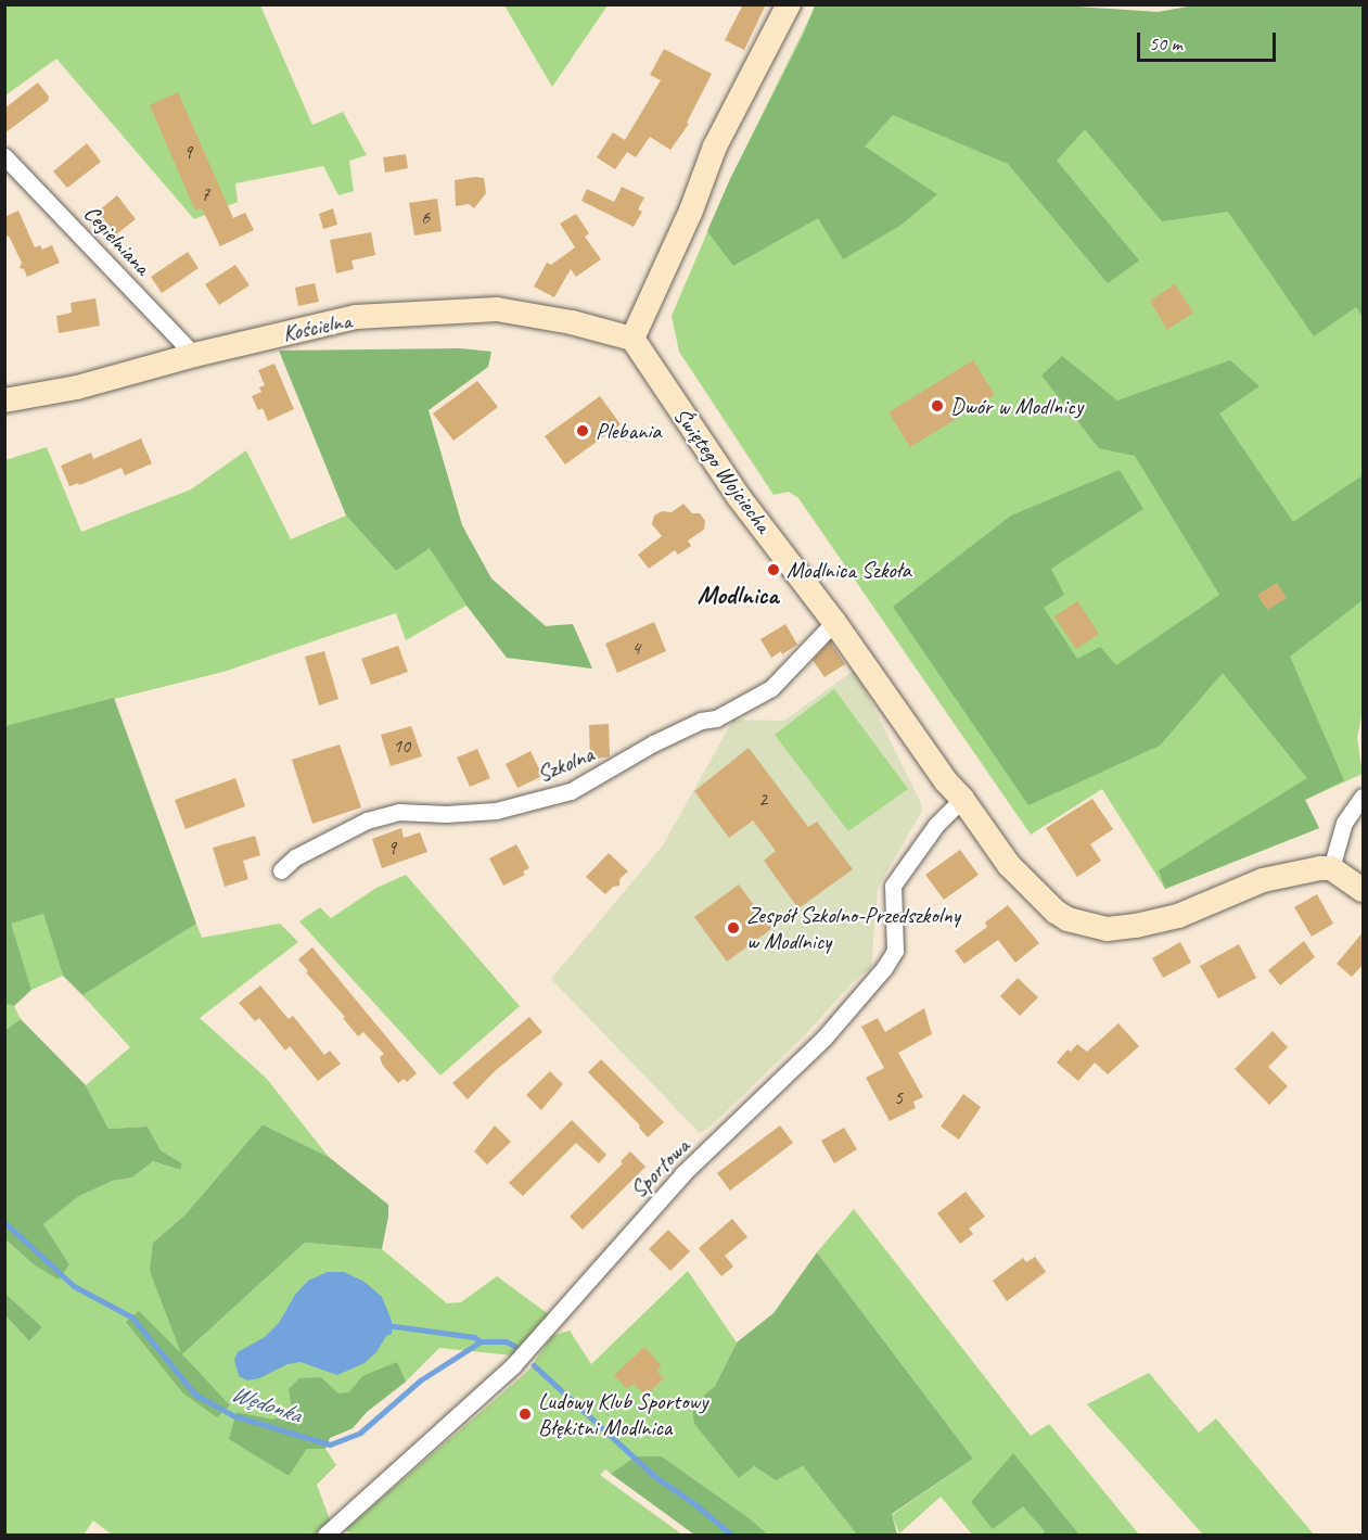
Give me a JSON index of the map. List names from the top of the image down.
{
  "streets": {
    "street": [
      "Cegielniana",
      "Kościelna",
      "Świętego Wojciecha",
      "Szkolna",
      "Sportowa"
    ]
  },
  "crossings": [
    ["Cegielniana", "Kościelna"],
    ["Kościelna", "Świętego Wojciecha"],
    ["Świętego Wojciecha", "Szkolna"],
    ["Świętego Wojciecha", "Sportowa"]
  ],
  "districts": ["Modlnica"],
  "water": ["Wędonka"],
  "places": [
    "Dwór w Modlnicy",
    "Plebania",
    "Modlnica Szkoła",
    "Zespół Szkolno-Przedszkolny w Modlnicy",
    "Ludowy Klub Sportowy Błękitni Modlnica"
  ],
  "house_numbers": [
    "9",
    "7",
    "6",
    "4",
    "10",
    "2",
    "9",
    "5"
  ],
  "scale_bar": "50 m"
}
